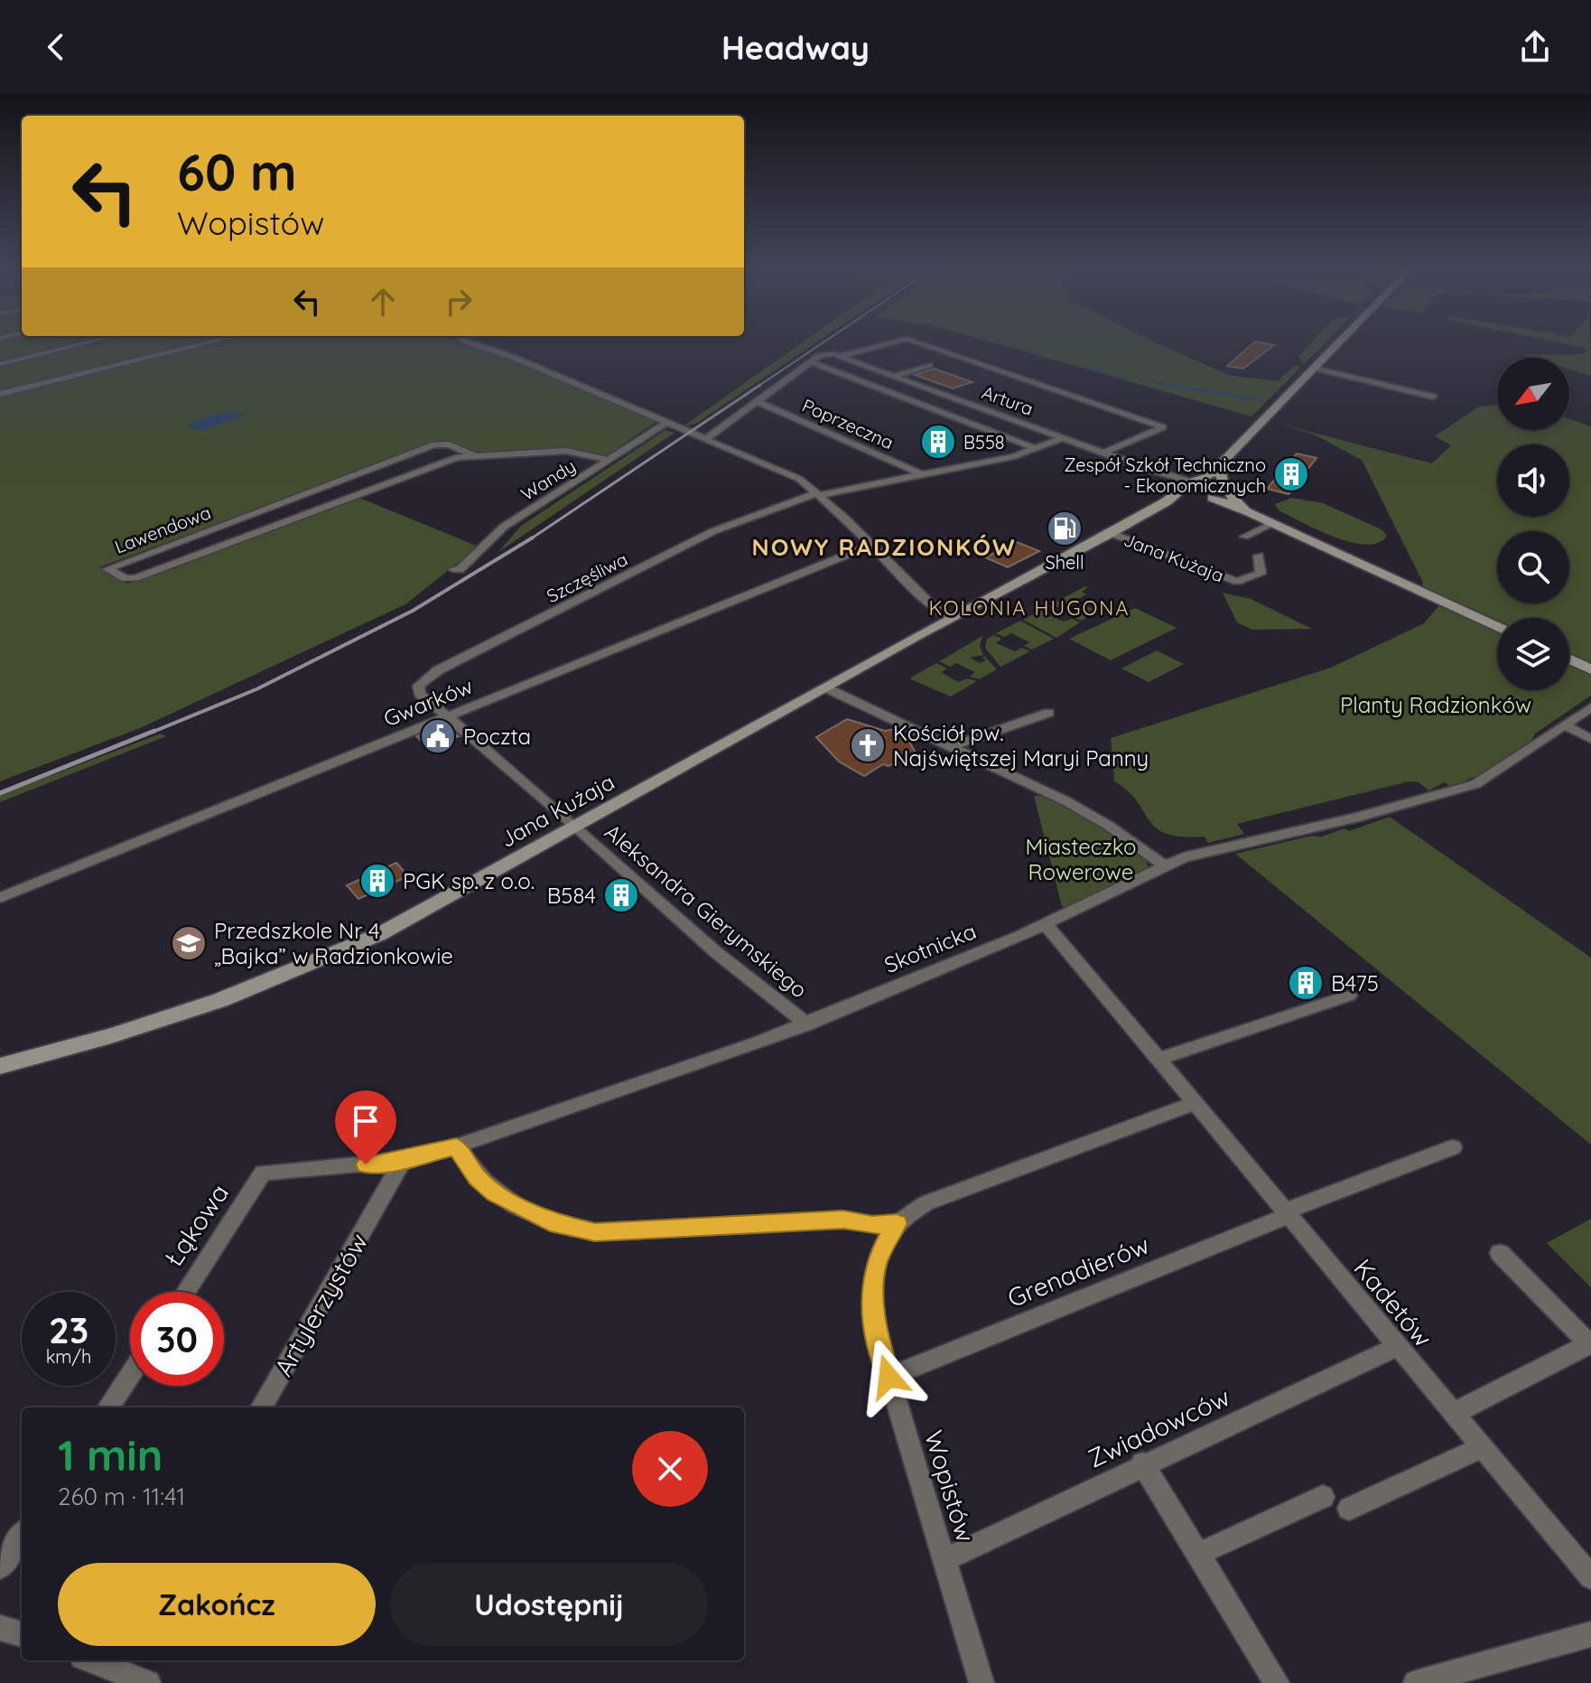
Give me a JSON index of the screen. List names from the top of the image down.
{
  "streets": {
    "street": [
      "Artura",
      "Poprzeczna",
      "Wandy",
      "Lawendowa",
      "Jana Kużaja",
      "Szczęśliwa",
      "Gwarków",
      "Aleksandra Gierymskiego",
      "Skotnicka",
      "Łąkowa",
      "Grenadierów",
      "Kadetów",
      "Artylerzystów",
      "Zwiadowców",
      "Wopistów"
    ]
  },
  "crossings": [
    ["Artura", "Jana Kużaja"],
    ["Artura", "Szczęśliwa"],
    ["Poprzeczna", "Szczęśliwa"],
    ["Wandy", "Lawendowa"],
    ["Jana Kużaja", "Aleksandra Gierymskiego"],
    ["Szczęśliwa", "Gwarków"],
    ["Szczęśliwa", "Aleksandra Gierymskiego"],
    ["Gwarków", "Aleksandra Gierymskiego"],
    ["Aleksandra Gierymskiego", "Skotnicka"],
    ["Skotnicka", "Łąkowa"],
    ["Skotnicka", "Kadetów"],
    ["Skotnicka", "Artylerzystów"],
    ["Grenadierów", "Kadetów"],
    ["Grenadierów", "Wopistów"],
    ["Kadetów", "Zwiadowców"],
    ["Kadetów", "Wopistów"],
    ["Zwiadowców", "Wopistów"]
  ],
  "districts": ["NOWY RADZIONKÓW", "KOLONIA HUGONA"],
  "parks": ["Planty Radzionków", "Miasteczko Rowerowe"],
  "places": {
    "building": [
      "B558",
      "Zespół Szkół Techniczno - Ekonomicznych",
      "PGK sp. z o.o.",
      "B584",
      "B475"
    ],
    "fuel station": ["Shell"],
    "public building": ["Poczta"],
    "church": ["Kościół pw. Najświętszej Maryi Panny"],
    "school or university": ["Przedszkole Nr 4 „Bajka” w Radzionkowie"]
  },
  "north": "bottom left",
  "page": {
    "header": "Headway",
    "turn": ["60 m", "Wopistów"],
    "speed": "23 km/h",
    "limit": "30",
    "heading": ["1 min", "260 m · 11:41"],
    "buttons": ["Zakończ", "Udostępnij"]
  }
}
